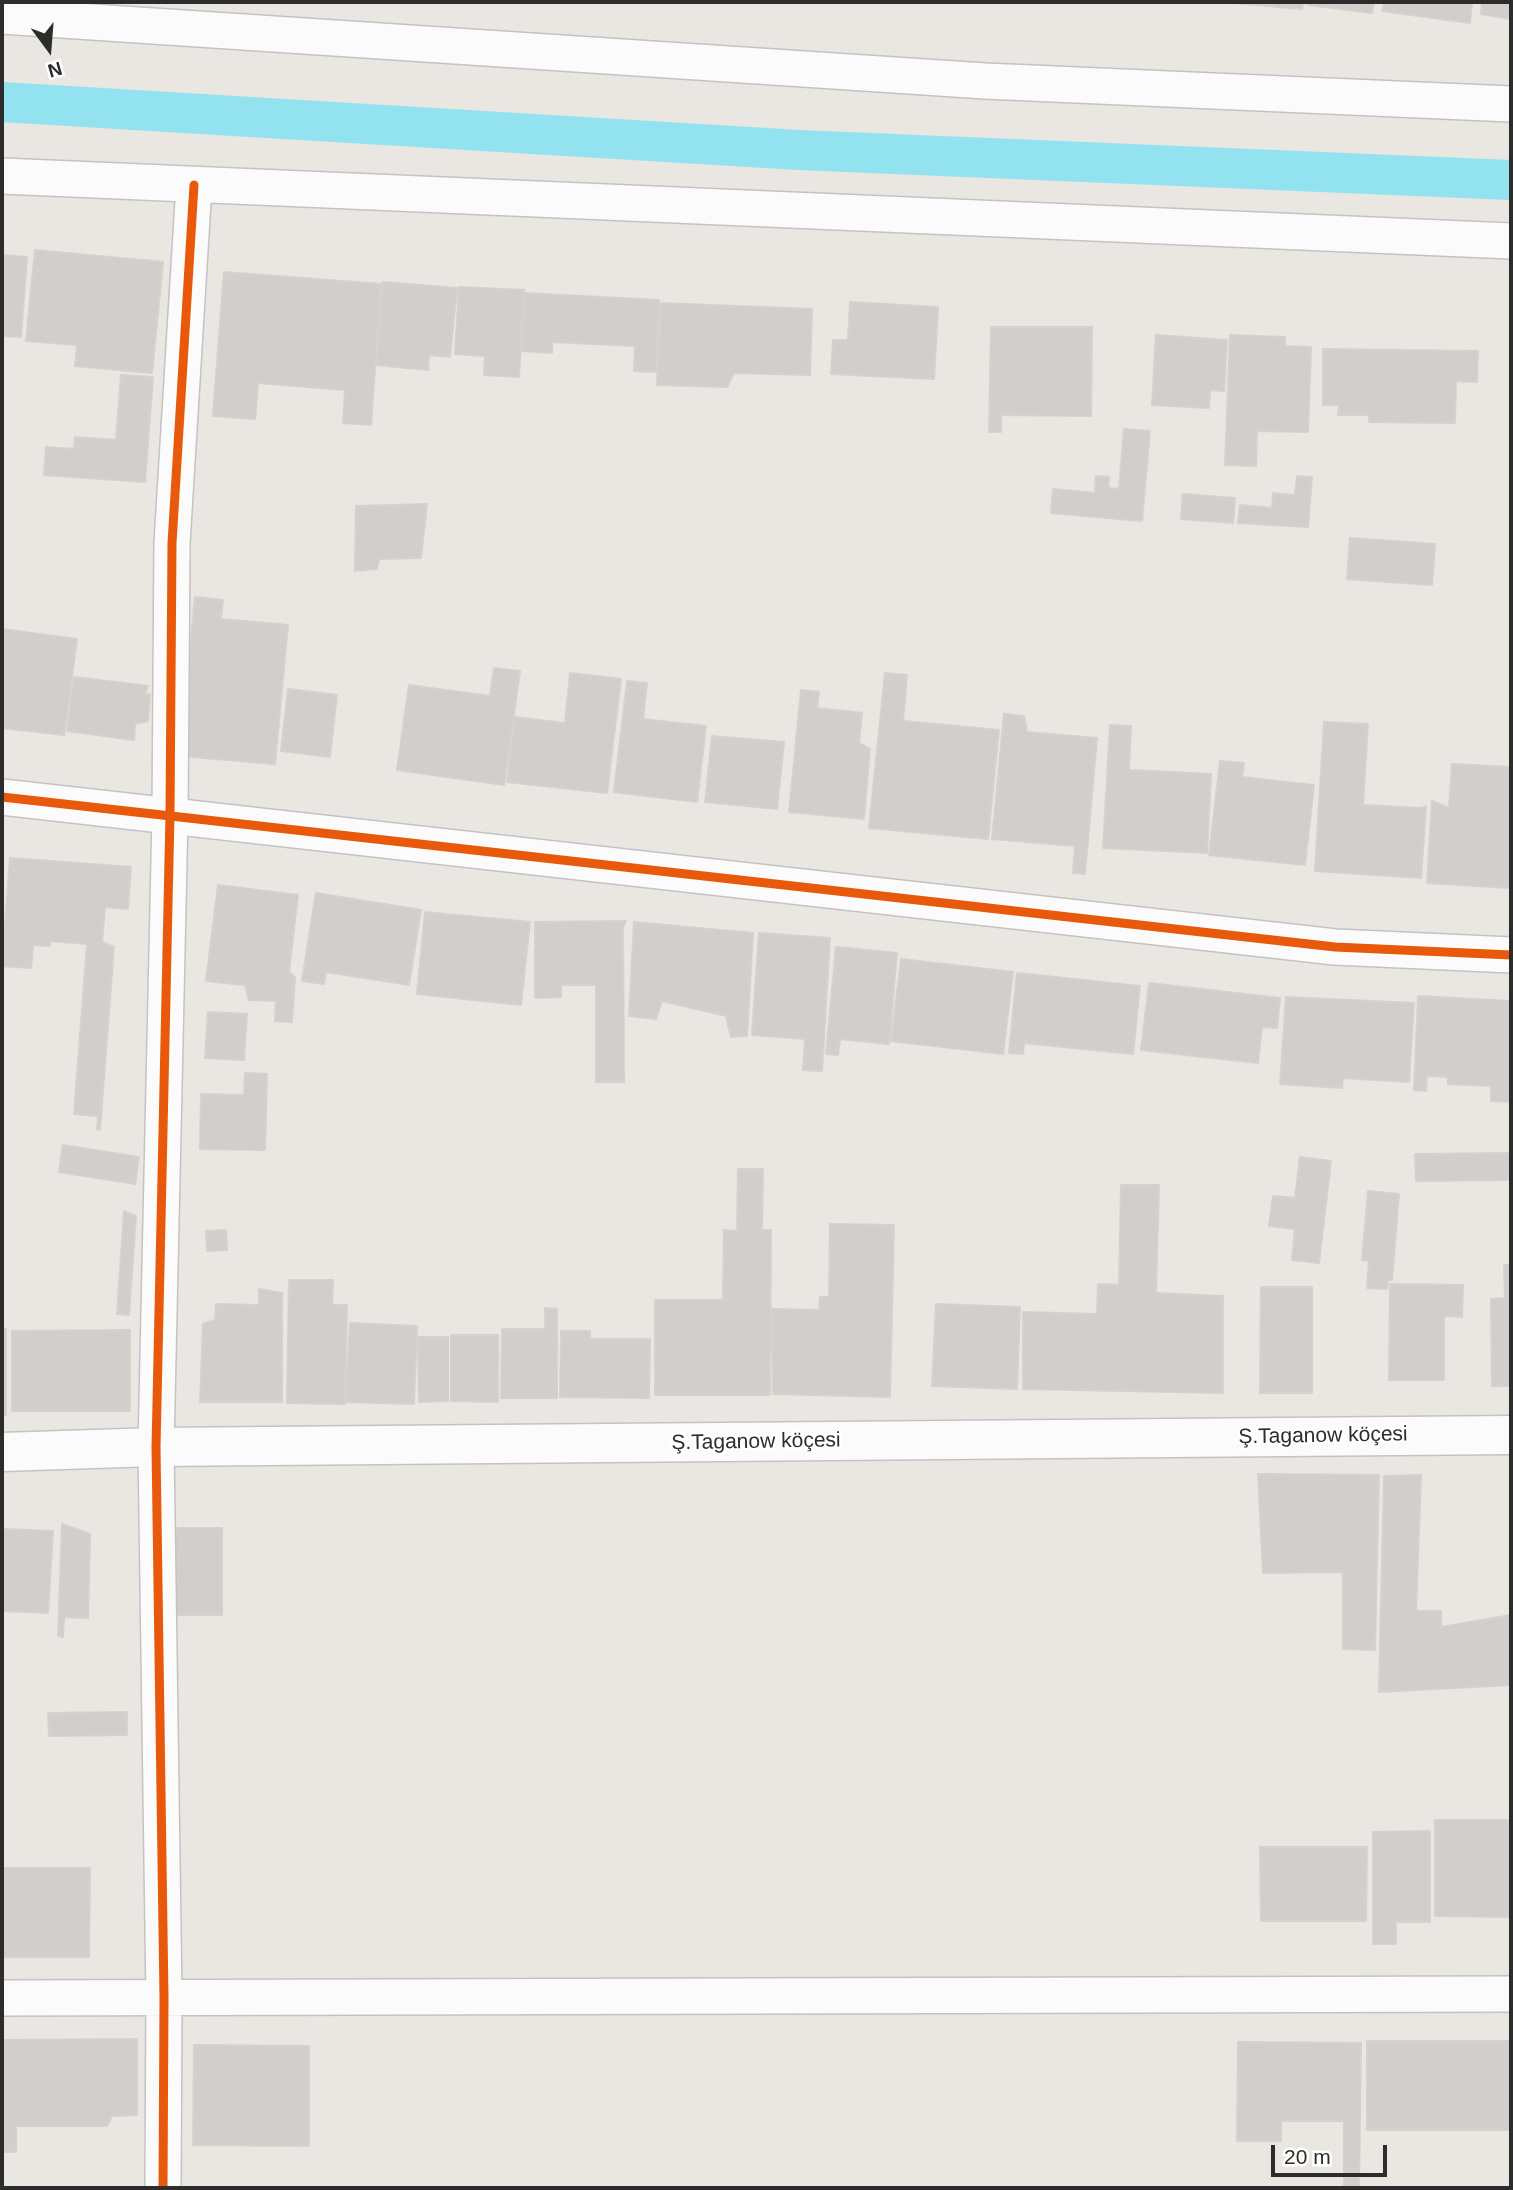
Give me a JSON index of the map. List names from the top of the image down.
{
  "streets": {
    "street": ["Ş.Taganow köçesi"]
  },
  "scale_bar": "20 m",
  "north": "bottom"
}
